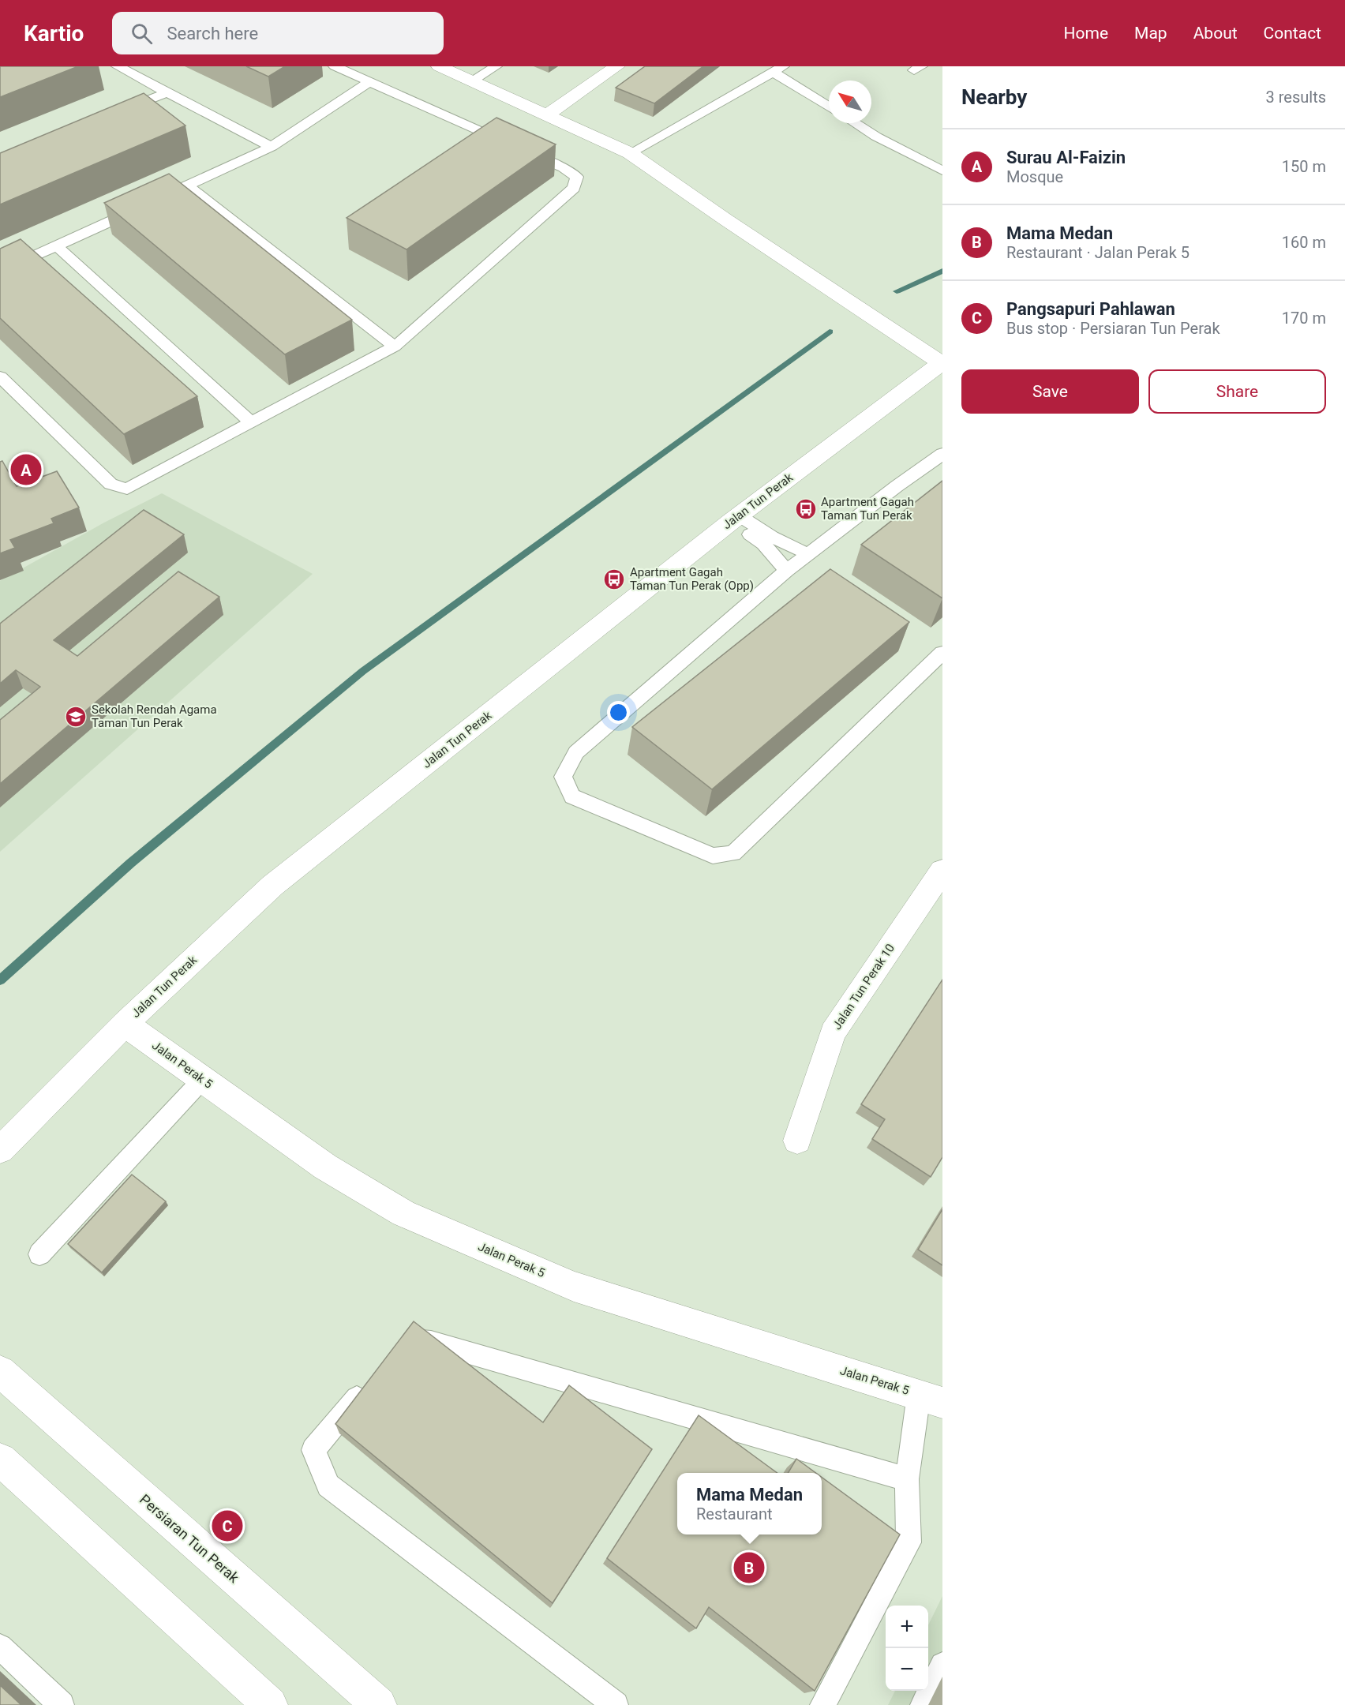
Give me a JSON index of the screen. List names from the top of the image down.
{
  "streets": {
    "street": [
      "Jalan Tun Perak",
      "Jalan Tun Perak 10",
      "Jalan Perak 5",
      "Persiaran Tun Perak"
    ]
  },
  "crossings": [
    ["Jalan Tun Perak", "Jalan Perak 5"]
  ],
  "places": {
    "bus stop": ["Apartment Gagah Taman Tun Perak", "Apartment Gagah Taman Tun Perak (Opp)"],
    "school or university": ["Sekolah Rendah Agama Taman Tun Perak"]
  },
  "north": "top left",
  "page": {
    "header": "Kartio",
    "search": "Search here",
    "nav": [
      "Home",
      "Map",
      "About",
      "Contact"
    ],
    "heading": ["Nearby", "3 results"],
    "list": [
      {
        "mark": "A",
        "name": "Surau Al-Faizin",
        "note": "Mosque",
        "value": "150 m"
      },
      {
        "mark": "B",
        "name": "Mama Medan",
        "note": "Restaurant · Jalan Perak 5",
        "value": "160 m"
      },
      {
        "mark": "C",
        "name": "Pangsapuri Pahlawan",
        "note": "Bus stop · Persiaran Tun Perak",
        "value": "170 m"
      }
    ],
    "buttons": ["Save", "Share"],
    "pins": ["A", "C", "B"],
    "popup": ["Mama Medan", "Restaurant"],
    "map_buttons": ["+", "−"]
  }
}
